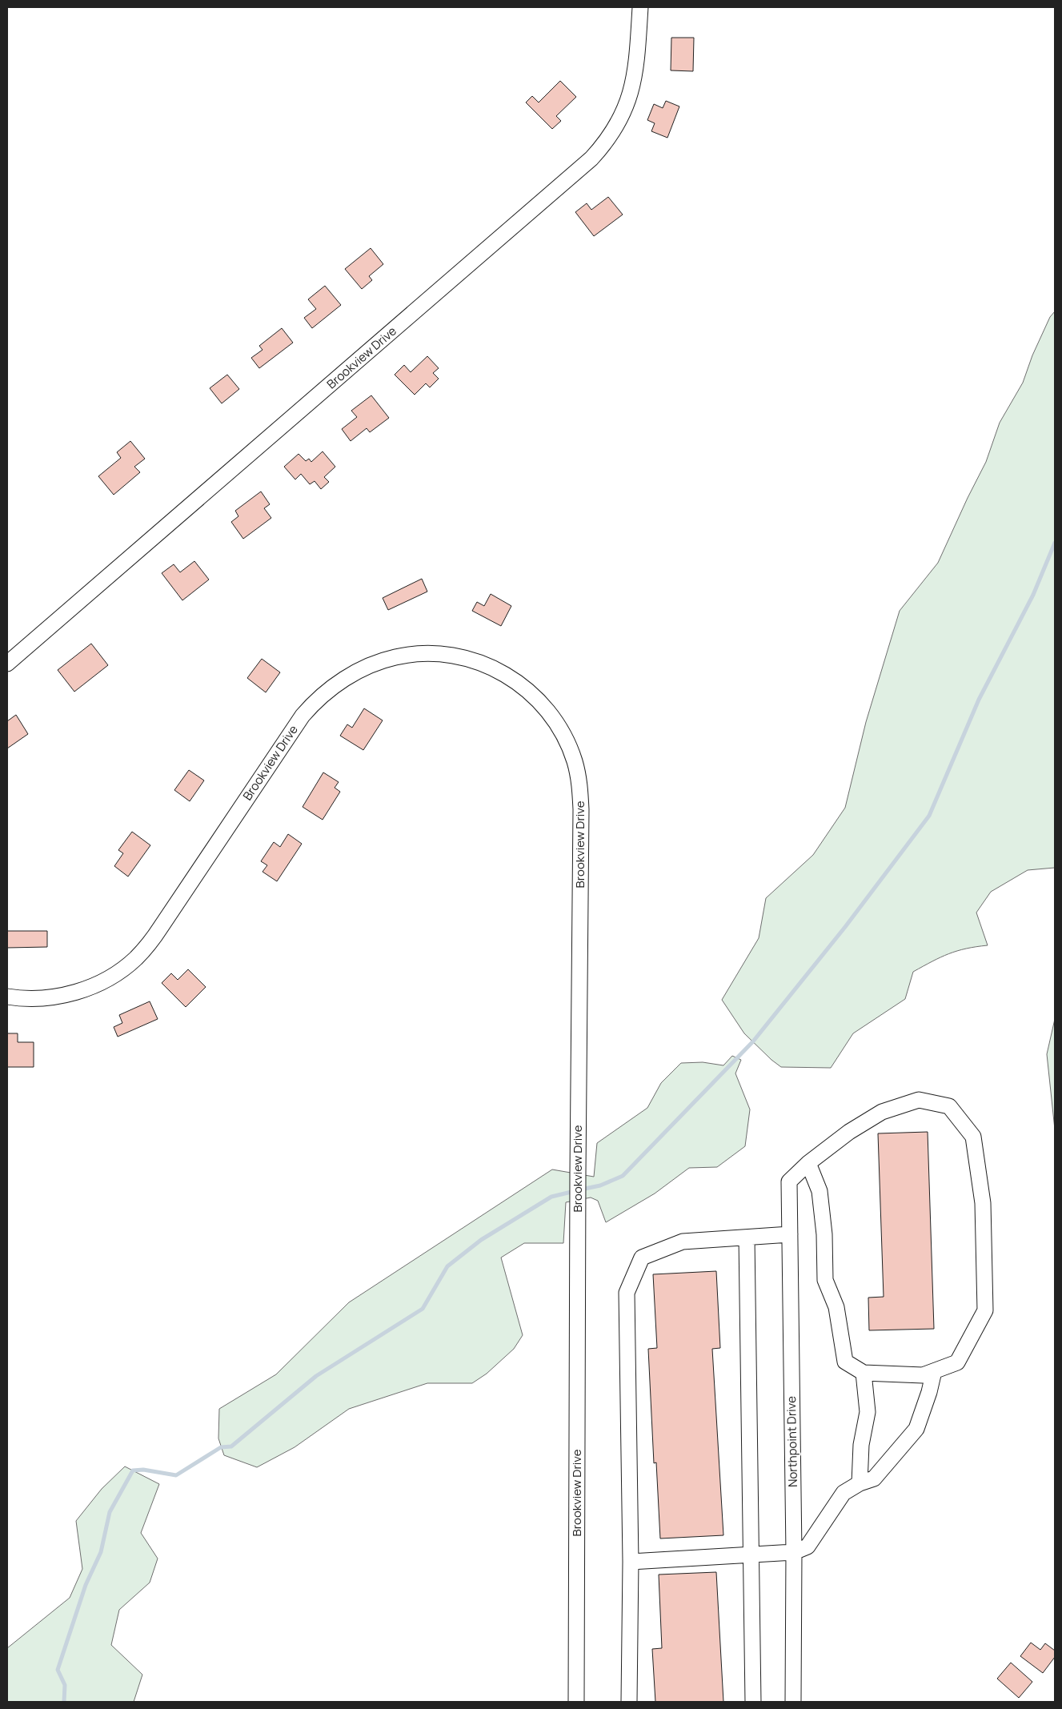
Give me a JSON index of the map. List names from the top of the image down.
{
  "streets": {
    "street": ["Brookview Drive", "Northpoint Drive"]
  }
}
